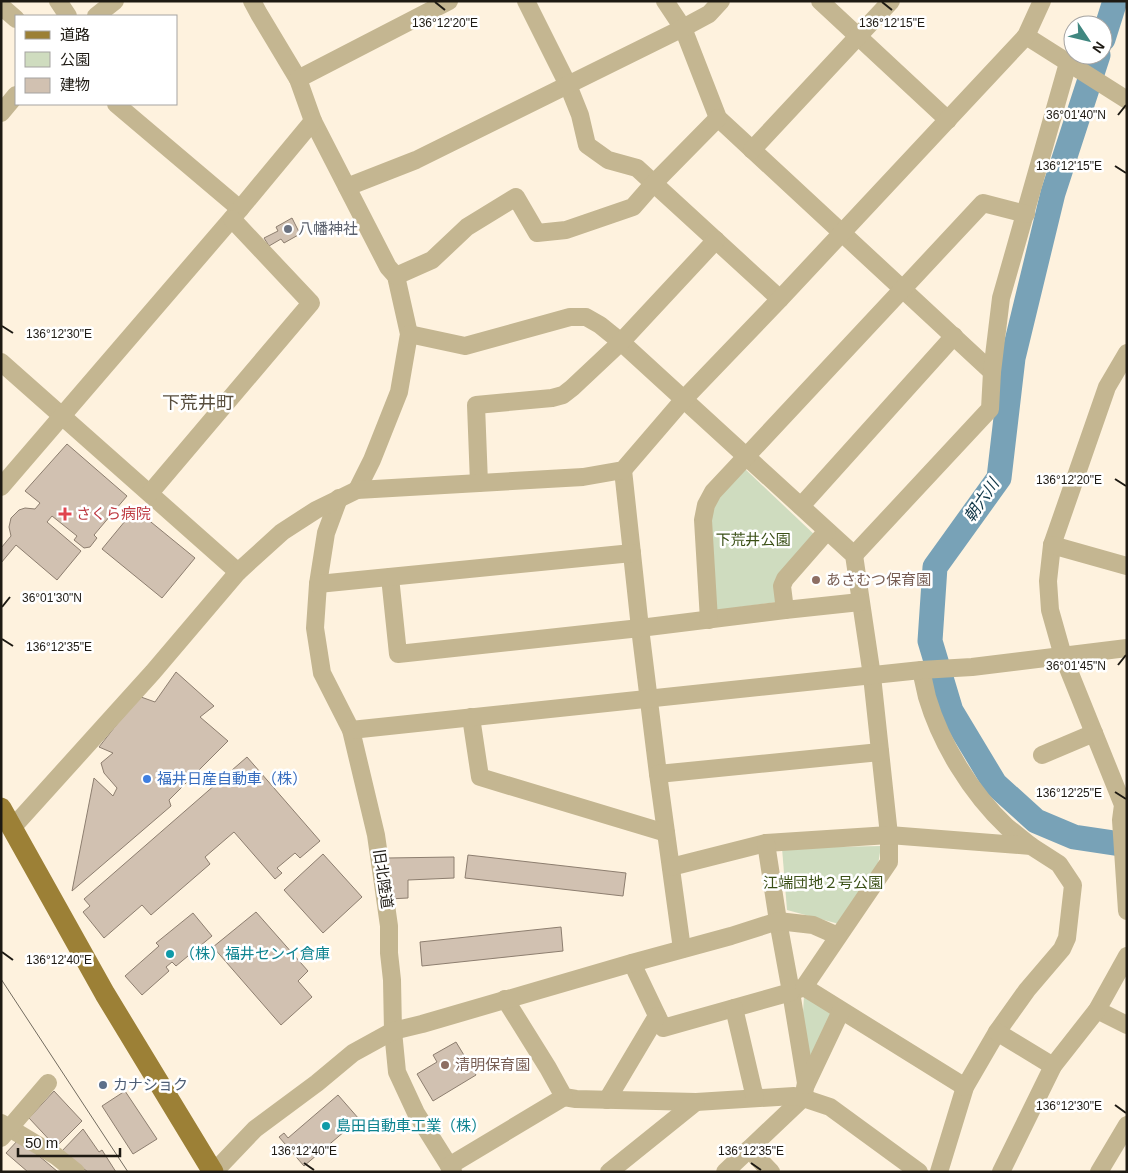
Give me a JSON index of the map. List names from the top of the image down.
{
  "streets": {
    "street": ["旧北陸道"]
  },
  "districts": ["下荒井町"],
  "water": ["朝六川"],
  "parks": ["下荒井公園", "江端団地２号公園"],
  "places": {
    "other": [
      "八幡神社",
      "あさむつ保育園",
      "福井日産自動車（株）",
      "（株）福井センイ倉庫",
      "清明保育園",
      "カナショク",
      "島田自動車工業（株）"
    ],
    "health": ["さくら病院"]
  },
  "legend": ["道路", "公園", "建物"],
  "scale_bar": "50 m",
  "north": "bottom right",
  "coordinates": [
    "136°12'20\"E",
    "136°12'15\"E",
    "36°01'40\"N",
    "136°12'30\"E",
    "36°01'30\"N",
    "136°12'35\"E",
    "36°01'45\"N",
    "136°12'25\"E",
    "136°12'40\"E"
  ]
}
